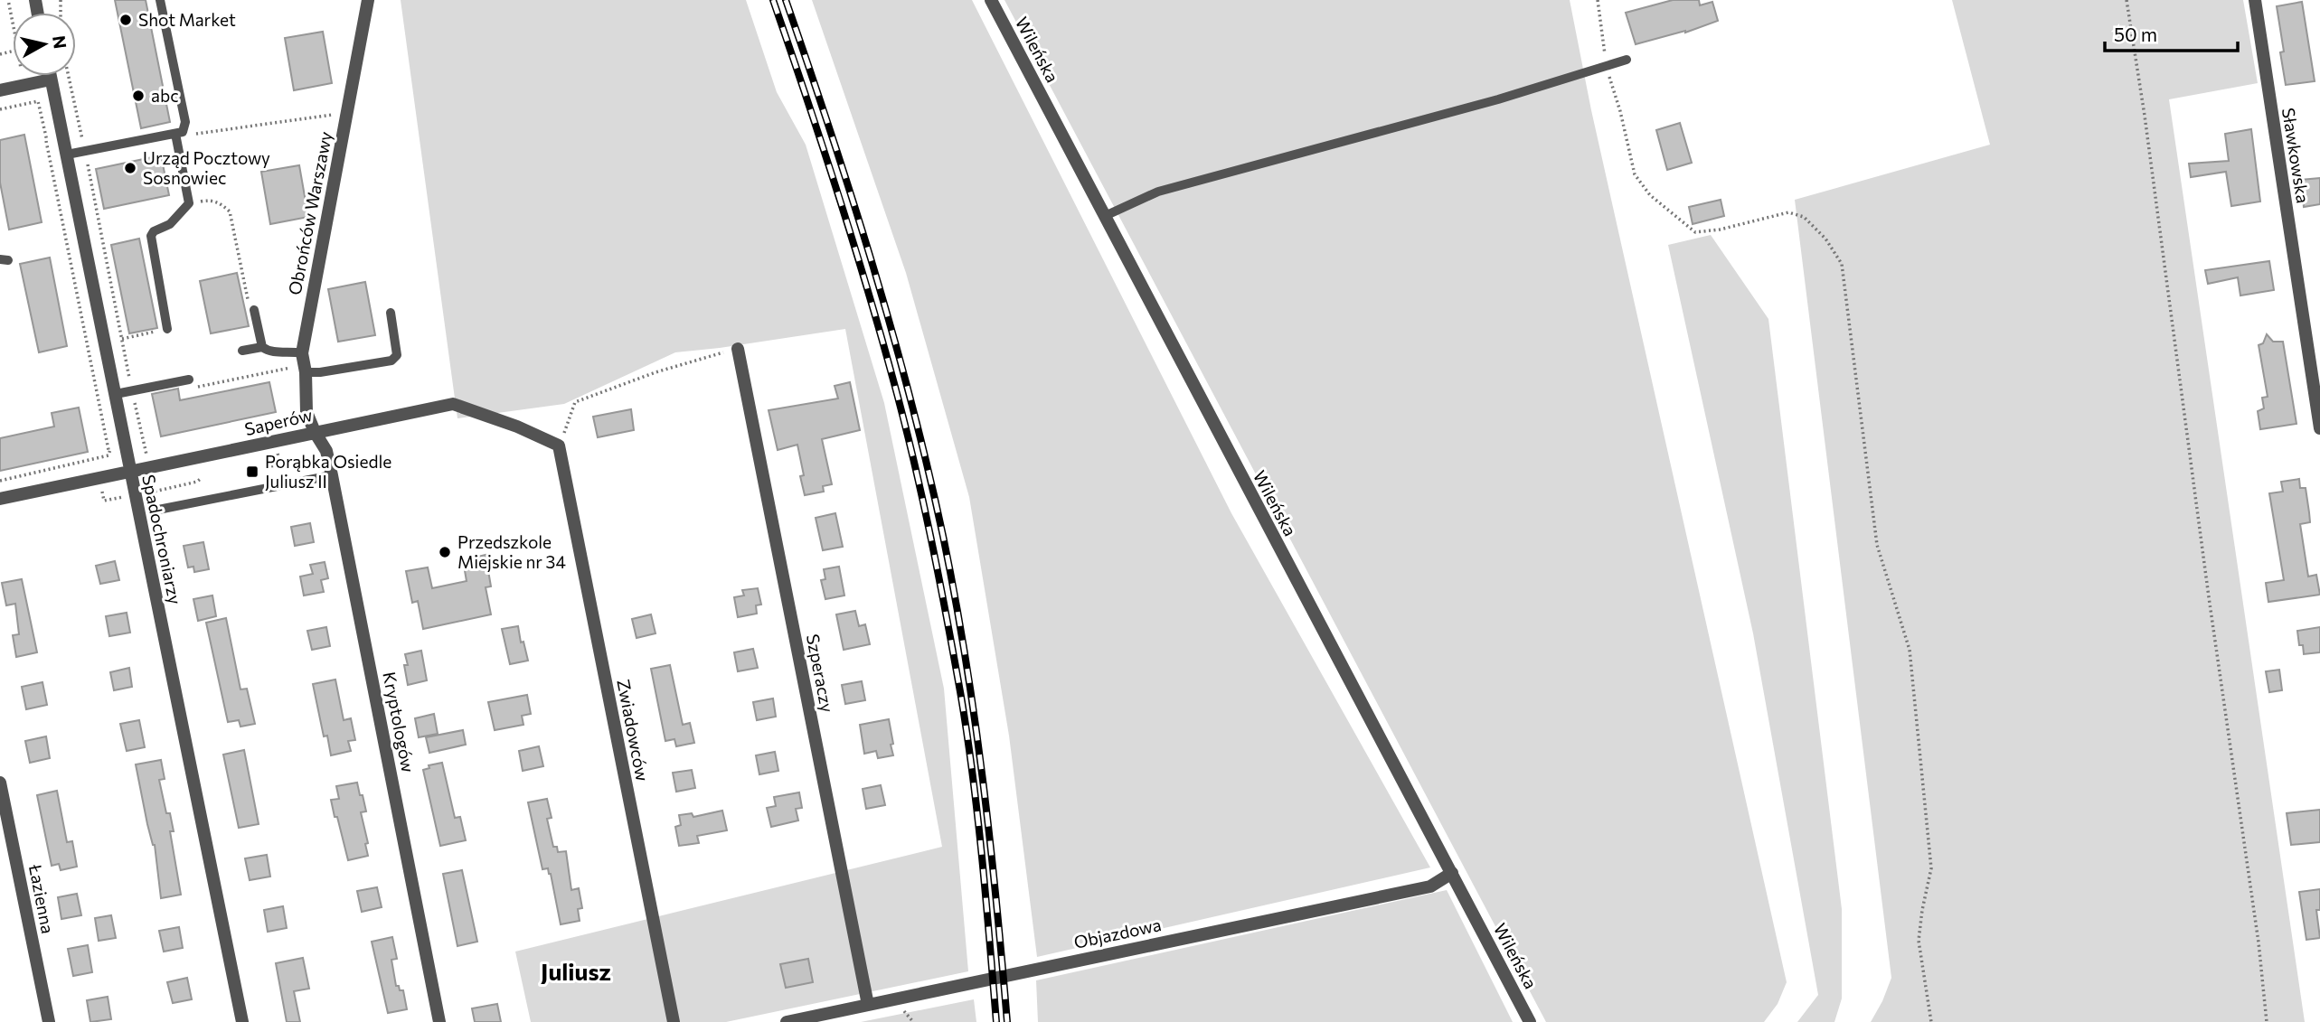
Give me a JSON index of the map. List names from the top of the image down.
{
  "streets": {
    "street": [
      "Wileńska",
      "Sławkowska",
      "Obrońców Warszawy",
      "Saperów",
      "Spadochroniarzy",
      "Szperaczy",
      "Kryptologów",
      "Zwiadowców",
      "Łazienna",
      "Objazdowa"
    ]
  },
  "crossings": [
    ["Wileńska", "Objazdowa"],
    ["Obrońców Warszawy", "Saperów"],
    ["Obrońców Warszawy", "Kryptologów"],
    ["Saperów", "Spadochroniarzy"],
    ["Saperów", "Kryptologów"],
    ["Saperów", "Zwiadowców"],
    ["Szperaczy", "Objazdowa"]
  ],
  "districts": ["Juliusz"],
  "places": {
    "other": [
      "Shot Market",
      "abc",
      "Urząd Pocztowy Sosnowiec",
      "Przedszkole Miejskie nr 34"
    ],
    "transit": ["Porąbka Osiedle Juliusz II"]
  },
  "scale_bar": "50 m",
  "north": "right"
}
